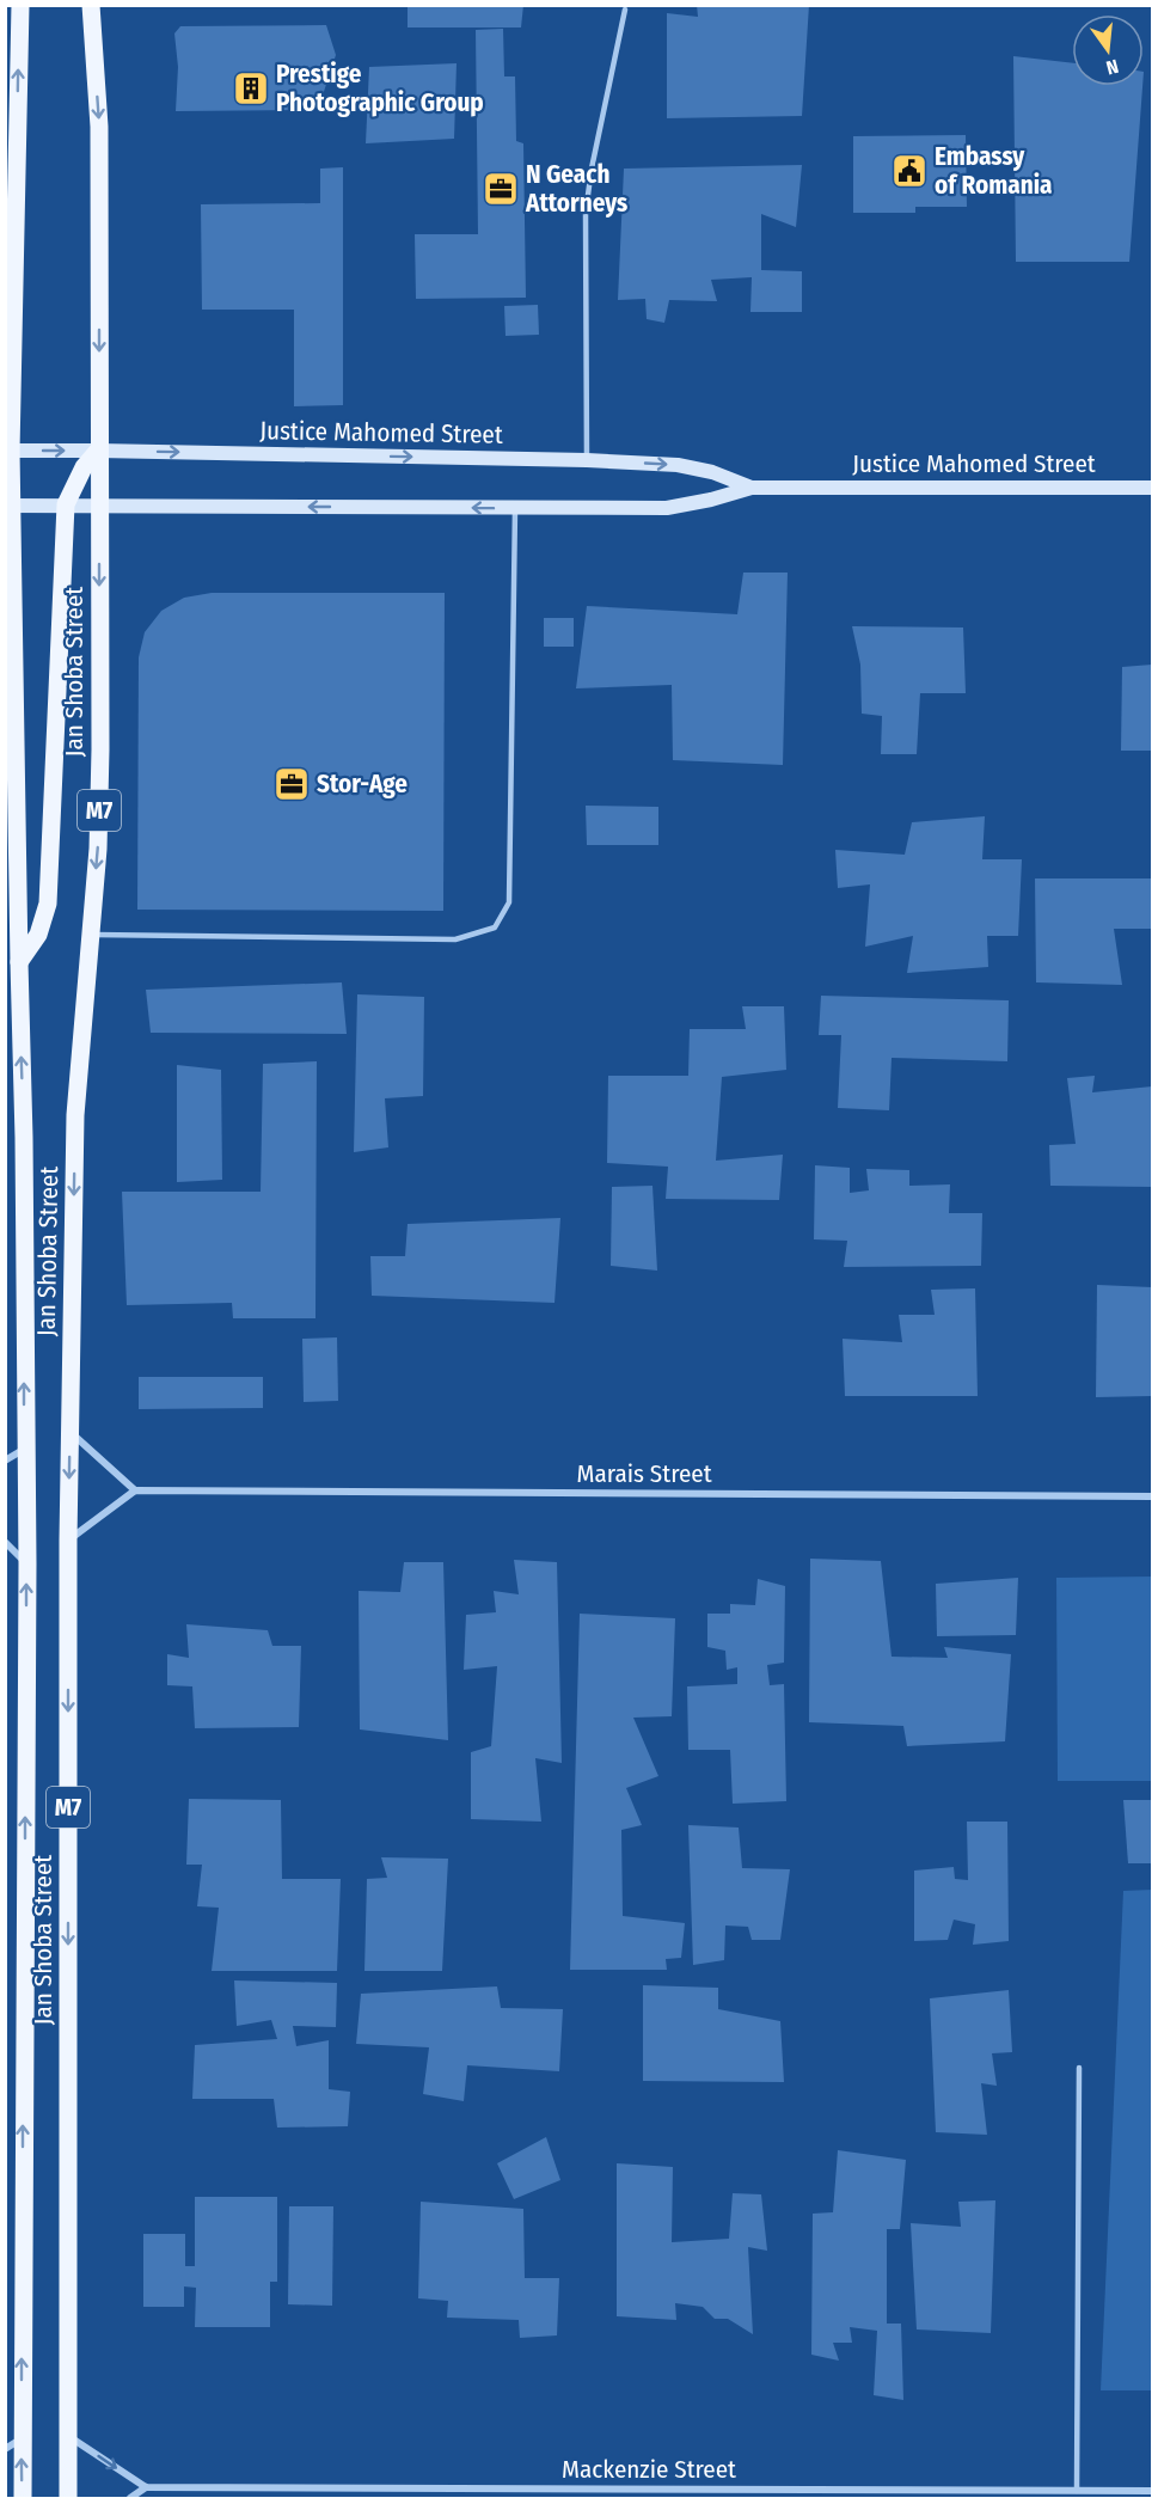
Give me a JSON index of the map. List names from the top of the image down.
{
  "streets": {
    "main road": ["Justice Mahomed Street", "Jan Shoba Street", "M7"],
    "street": ["Marais Street", "Mackenzie Street"]
  },
  "crossings": [
    ["Justice Mahomed Street", "Jan Shoba Street"]
  ],
  "places": {
    "building": ["Prestige Photographic Group"],
    "public building": ["Embassy of Romania"],
    "office": ["N Geach Attorneys", "Stor-Age"]
  },
  "north": "bottom"
}
